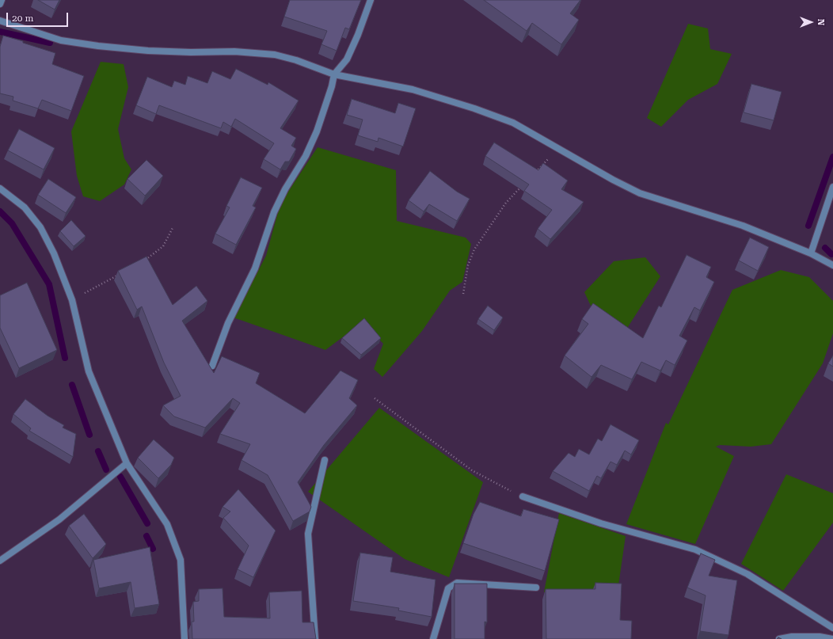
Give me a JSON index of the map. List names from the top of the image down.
{
  "scale_bar": "20 m",
  "north": "right"
}
